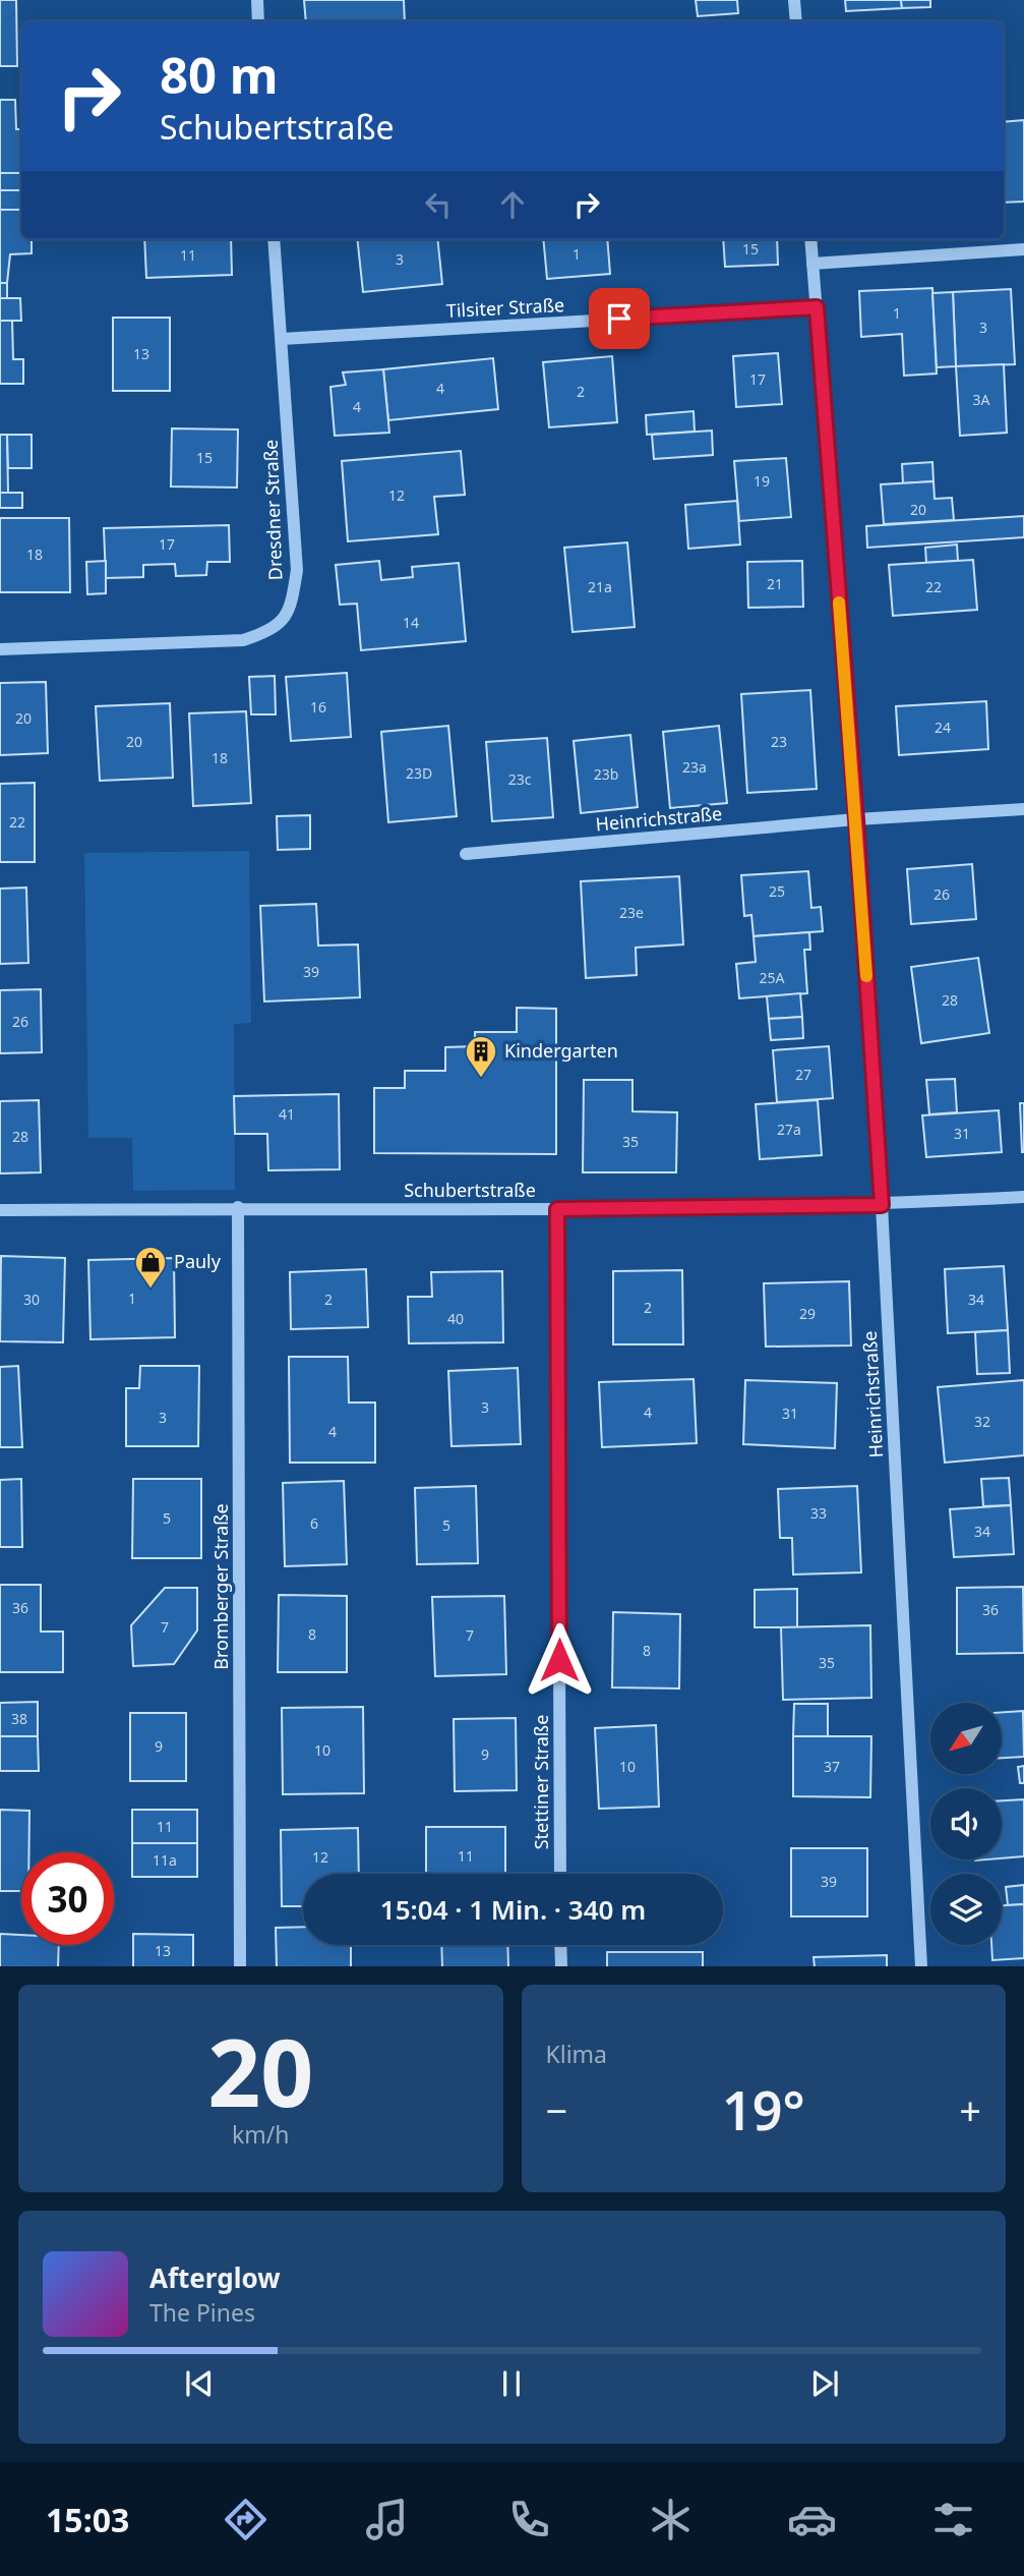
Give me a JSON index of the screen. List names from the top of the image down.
{
  "streets": {
    "street": [
      "Tilsiter Straße",
      "Dresdner Straße",
      "Heinrichstraße",
      "Schubertstraße",
      "Bromberger Straße",
      "Stettiner Straße"
    ]
  },
  "crossings": [
    ["Tilsiter Straße", "Dresdner Straße"],
    ["Tilsiter Straße", "Heinrichstraße"],
    ["Heinrichstraße", "Schubertstraße"],
    ["Schubertstraße", "Bromberger Straße"],
    ["Schubertstraße", "Stettiner Straße"]
  ],
  "places": {
    "building": ["Kindergarten"],
    "shop": ["Pauly"]
  },
  "house_numbers": [
    "15",
    "1",
    "11",
    "3",
    "1",
    "3",
    "13",
    "17",
    "4",
    "2",
    "3A",
    "4",
    "15",
    "19",
    "12",
    "20",
    "17",
    "18",
    "21",
    "21a",
    "22",
    "14",
    "16",
    "20",
    "24",
    "20",
    "23",
    "18",
    "23a",
    "23D",
    "23b",
    "23c",
    "22",
    "25",
    "26",
    "23e",
    "39",
    "25A",
    "28",
    "26",
    "27",
    "41",
    "27a",
    "31",
    "28",
    "35",
    "1",
    "30",
    "2",
    "34",
    "2",
    "29",
    "40",
    "3",
    "4",
    "31",
    "3",
    "32",
    "4",
    "33",
    "5",
    "6",
    "5",
    "34",
    "36",
    "36",
    "7",
    "8",
    "7",
    "8",
    "35",
    "38",
    "9",
    "10",
    "9",
    "10",
    "37",
    "11",
    "11",
    "12",
    "11a",
    "39",
    "13"
  ],
  "north": "bottom left",
  "page": {
    "turn": ["80 m", "Schubertstraße"],
    "limit": "30",
    "trip": "15:04 · 1 Min. · 340 m",
    "tile": [
      ["20", "km/h"],
      "Klima"
    ],
    "heat": ["−", "19°", "+"],
    "song": ["Afterglow", "The Pines"],
    "tabs": "15:03"
  }
}
